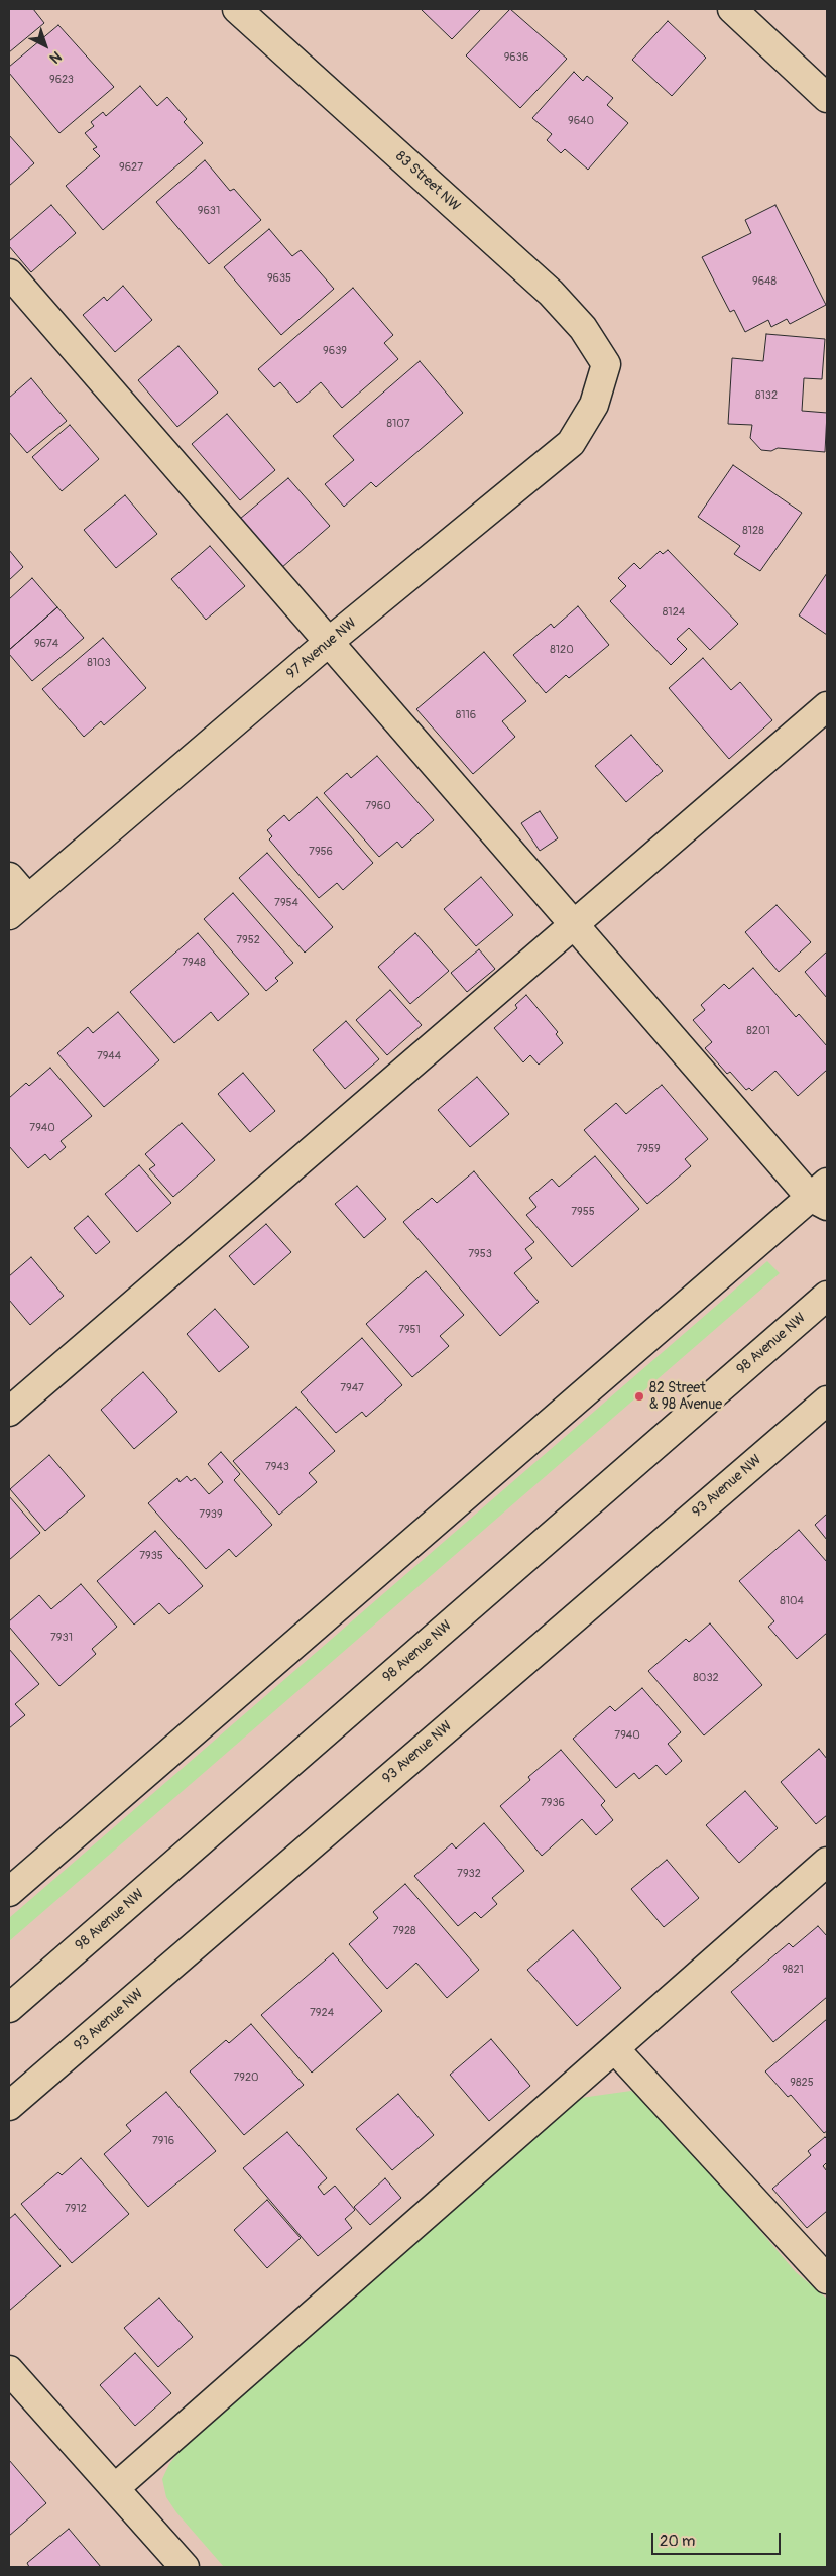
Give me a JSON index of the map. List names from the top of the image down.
{
  "streets": {
    "street": [
      "83 Street NW",
      "97 Avenue NW",
      "98 Avenue NW",
      "93 Avenue NW"
    ]
  },
  "crossings": [
    ["83 Street NW", "97 Avenue NW"]
  ],
  "places": ["82 Street & 98 Avenue"],
  "house_numbers": [
    "9636",
    "9623",
    "9640",
    "9627",
    "9631",
    "9635",
    "9648",
    "9639",
    "8132",
    "8107",
    "8128",
    "8124",
    "9674",
    "8120",
    "8103",
    "8116",
    "7960",
    "7956",
    "7954",
    "7952",
    "7948",
    "8201",
    "7944",
    "7940",
    "7959",
    "7955",
    "7953",
    "7951",
    "7947",
    "7943",
    "7939",
    "7935",
    "8104",
    "7931",
    "8032",
    "7940",
    "7936",
    "7932",
    "7928",
    "9821",
    "7924",
    "7920",
    "9825",
    "7916",
    "7912"
  ],
  "scale_bar": "20 m",
  "north": "bottom right"
}
